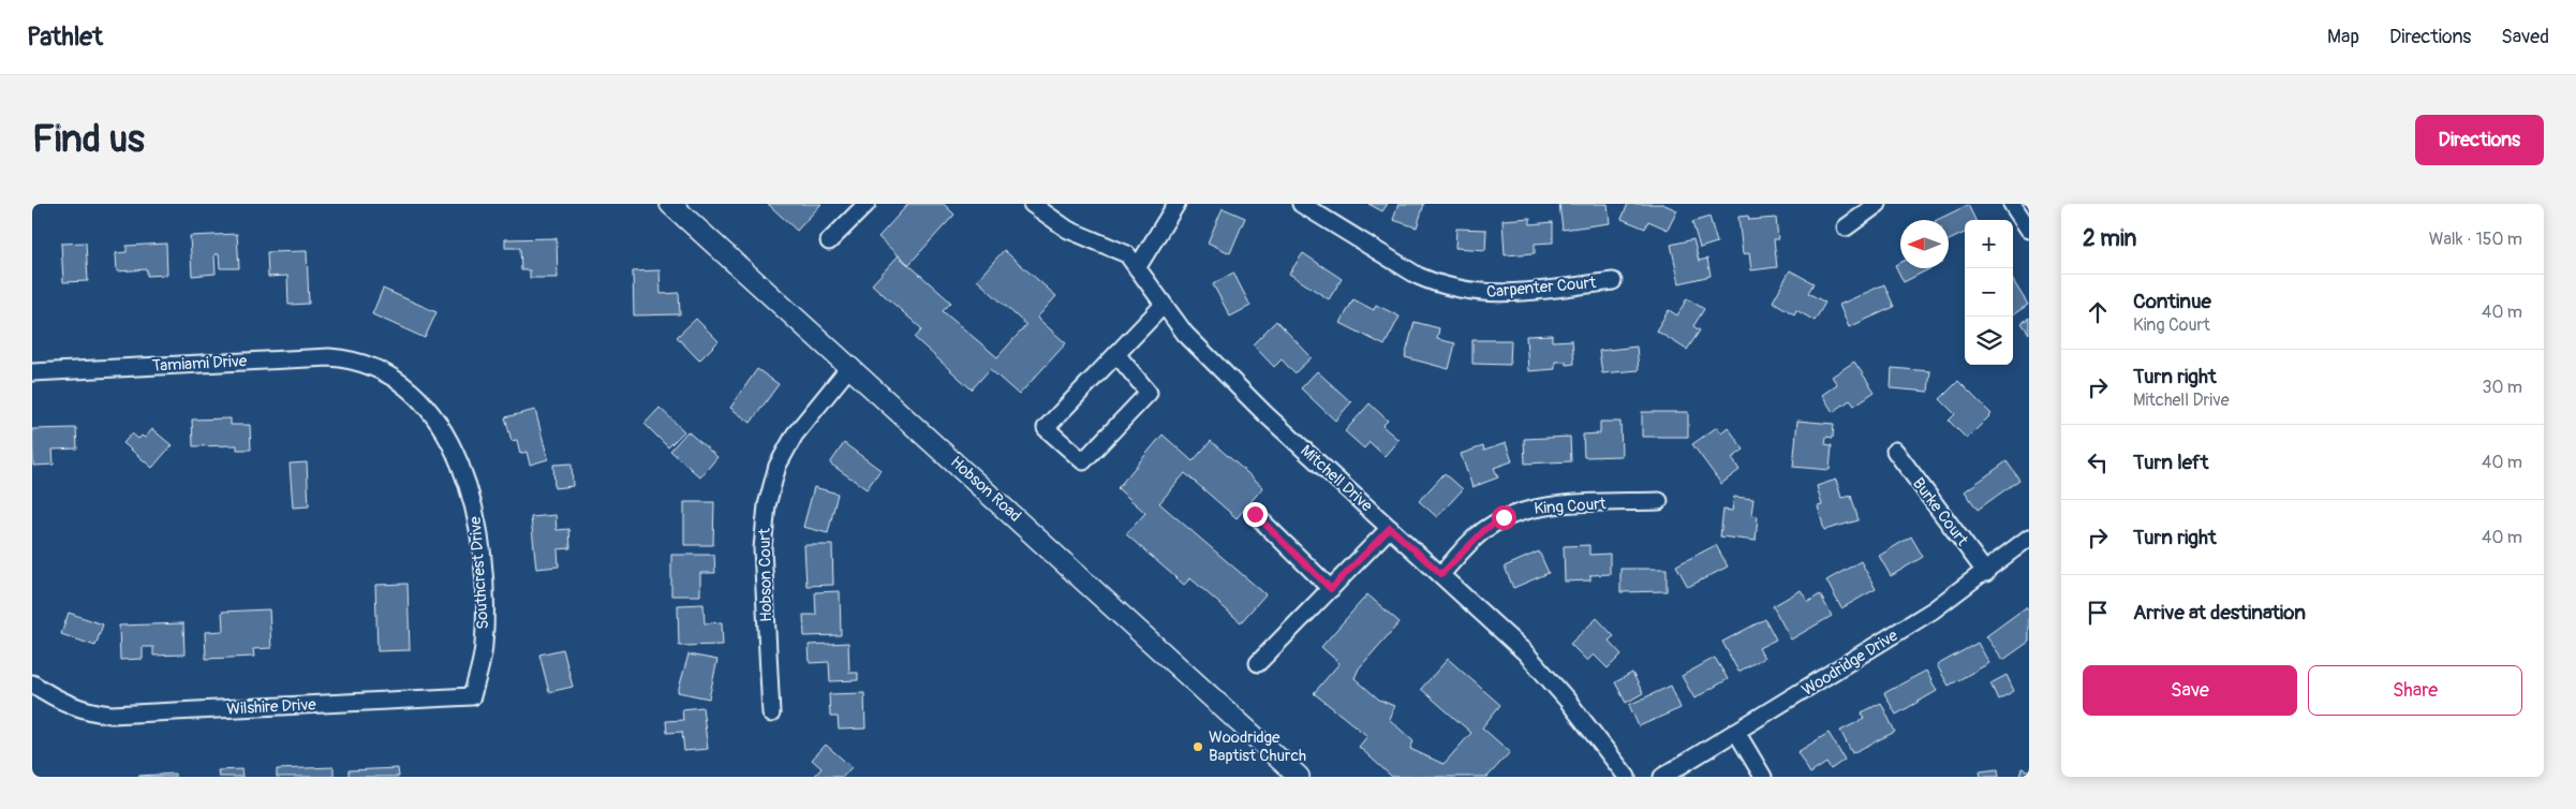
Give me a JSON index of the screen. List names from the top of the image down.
{
  "streets": {
    "main road": ["Hobson Road"],
    "street": [
      "Carpenter Court",
      "Tamiami Drive",
      "Mitchell Drive",
      "King Court",
      "Burke Court",
      "Southcrest Drive",
      "Hobson Court",
      "Woodridge Drive",
      "Wilshire Drive"
    ]
  },
  "crossings": [
    ["Tamiami Drive", "Southcrest Drive"],
    ["Mitchell Drive", "King Court"],
    ["Hobson Road", "Hobson Court"],
    ["Burke Court", "Woodridge Drive"],
    ["Southcrest Drive", "Wilshire Drive"]
  ],
  "places": ["Woodridge Baptist Church"],
  "north": "left",
  "page": {
    "header": "Pathlet",
    "nav": ["Map", "Directions", "Saved"],
    "buttons": [
      "Directions",
      ["Save", "Share"]
    ],
    "title": "Find us",
    "heading": ["2 min", "Walk · 150 m"],
    "map_buttons": ["+", "−"],
    "list": [
      ["Continue", "King Court", "40 m"],
      ["Turn right", "Mitchell Drive", "30 m"],
      ["Turn left", "40 m"],
      ["Turn right", "40 m"],
      "Arrive at destination"
    ]
  }
}
